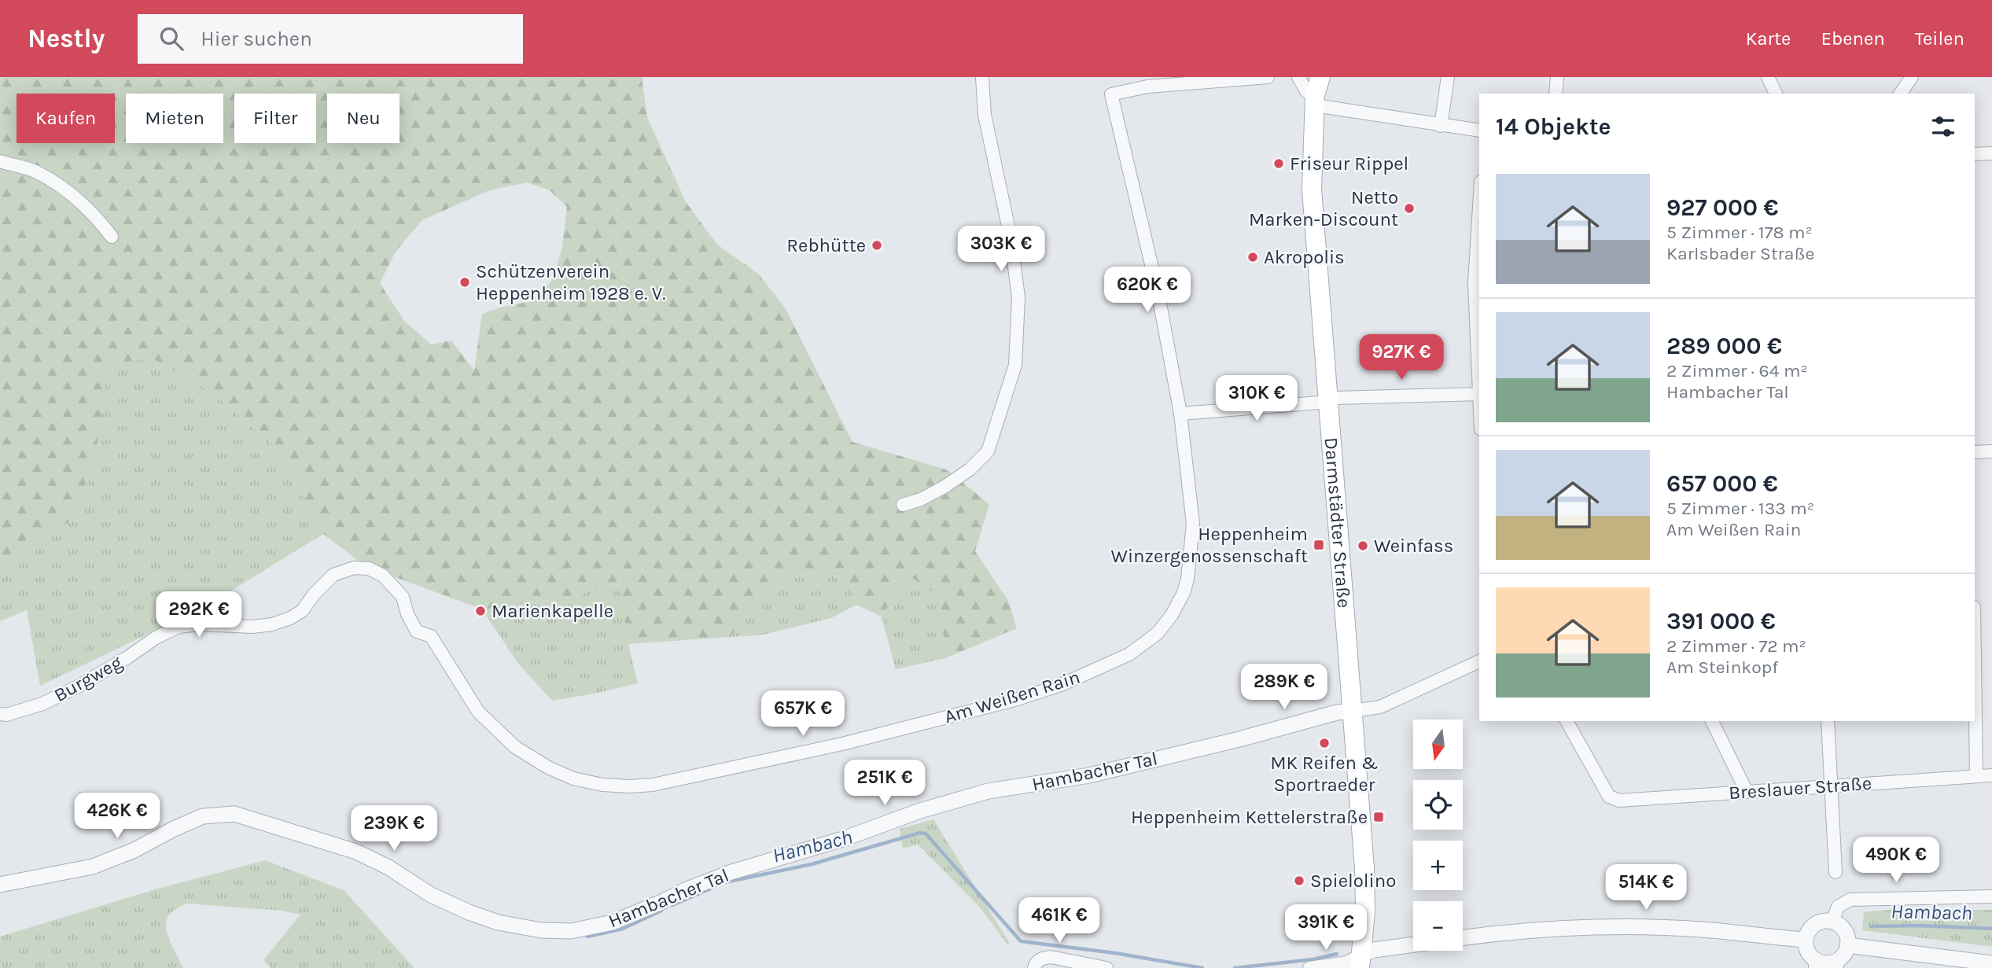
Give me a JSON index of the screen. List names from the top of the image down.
{
  "streets": {
    "main road": ["Darmstädter Straße"],
    "street": [
      "Burgweg",
      "Am Weißen Rain",
      "Hambacher Tal",
      "Breslauer Straße"
    ]
  },
  "crossings": [
    ["Darmstädter Straße", "Hambacher Tal"],
    ["Burgweg", "Am Weißen Rain"]
  ],
  "water": ["Hambach"],
  "places": {
    "other": [
      "Friseur Rippel",
      "Netto Marken-Discount",
      "Rebhütte",
      "Akropolis",
      "Schützenverein Heppenheim 1928 e. V.",
      "Weinfass",
      "Marienkapelle",
      "MK Reifen & Sportraeder",
      "Spielolino"
    ],
    "transit": ["Heppenheim Winzergenossenschaft", "Heppenheim Kettelerstraße"]
  },
  "north": "bottom",
  "page": {
    "header": "Nestly",
    "search": "Hier suchen",
    "nav": ["Karte", "Ebenen", "Teilen"],
    "chip": [
      "Kaufen",
      "Mieten",
      "Filter",
      "Neu"
    ],
    "heading": "14 Objekte",
    "list": [
      {
        "name": "927 000 €",
        "note": "5 Zimmer · 178 m² · Karlsbader Straße"
      },
      {
        "name": "289 000 €",
        "note": "2 Zimmer · 64 m² · Hambacher Tal"
      },
      {
        "name": "657 000 €",
        "note": "5 Zimmer · 133 m² · Am Weißen Rain"
      },
      {
        "name": "391 000 €",
        "note": "2 Zimmer · 72 m² · Am Steinkopf"
      }
    ],
    "price": [
      "303K €",
      "620K €",
      "927K €",
      "310K €",
      "292K €",
      "289K €",
      "657K €",
      "251K €",
      "426K €",
      "239K €",
      "490K €",
      "514K €",
      "461K €",
      "391K €"
    ],
    "map_buttons": ["+", "−"]
  }
}
